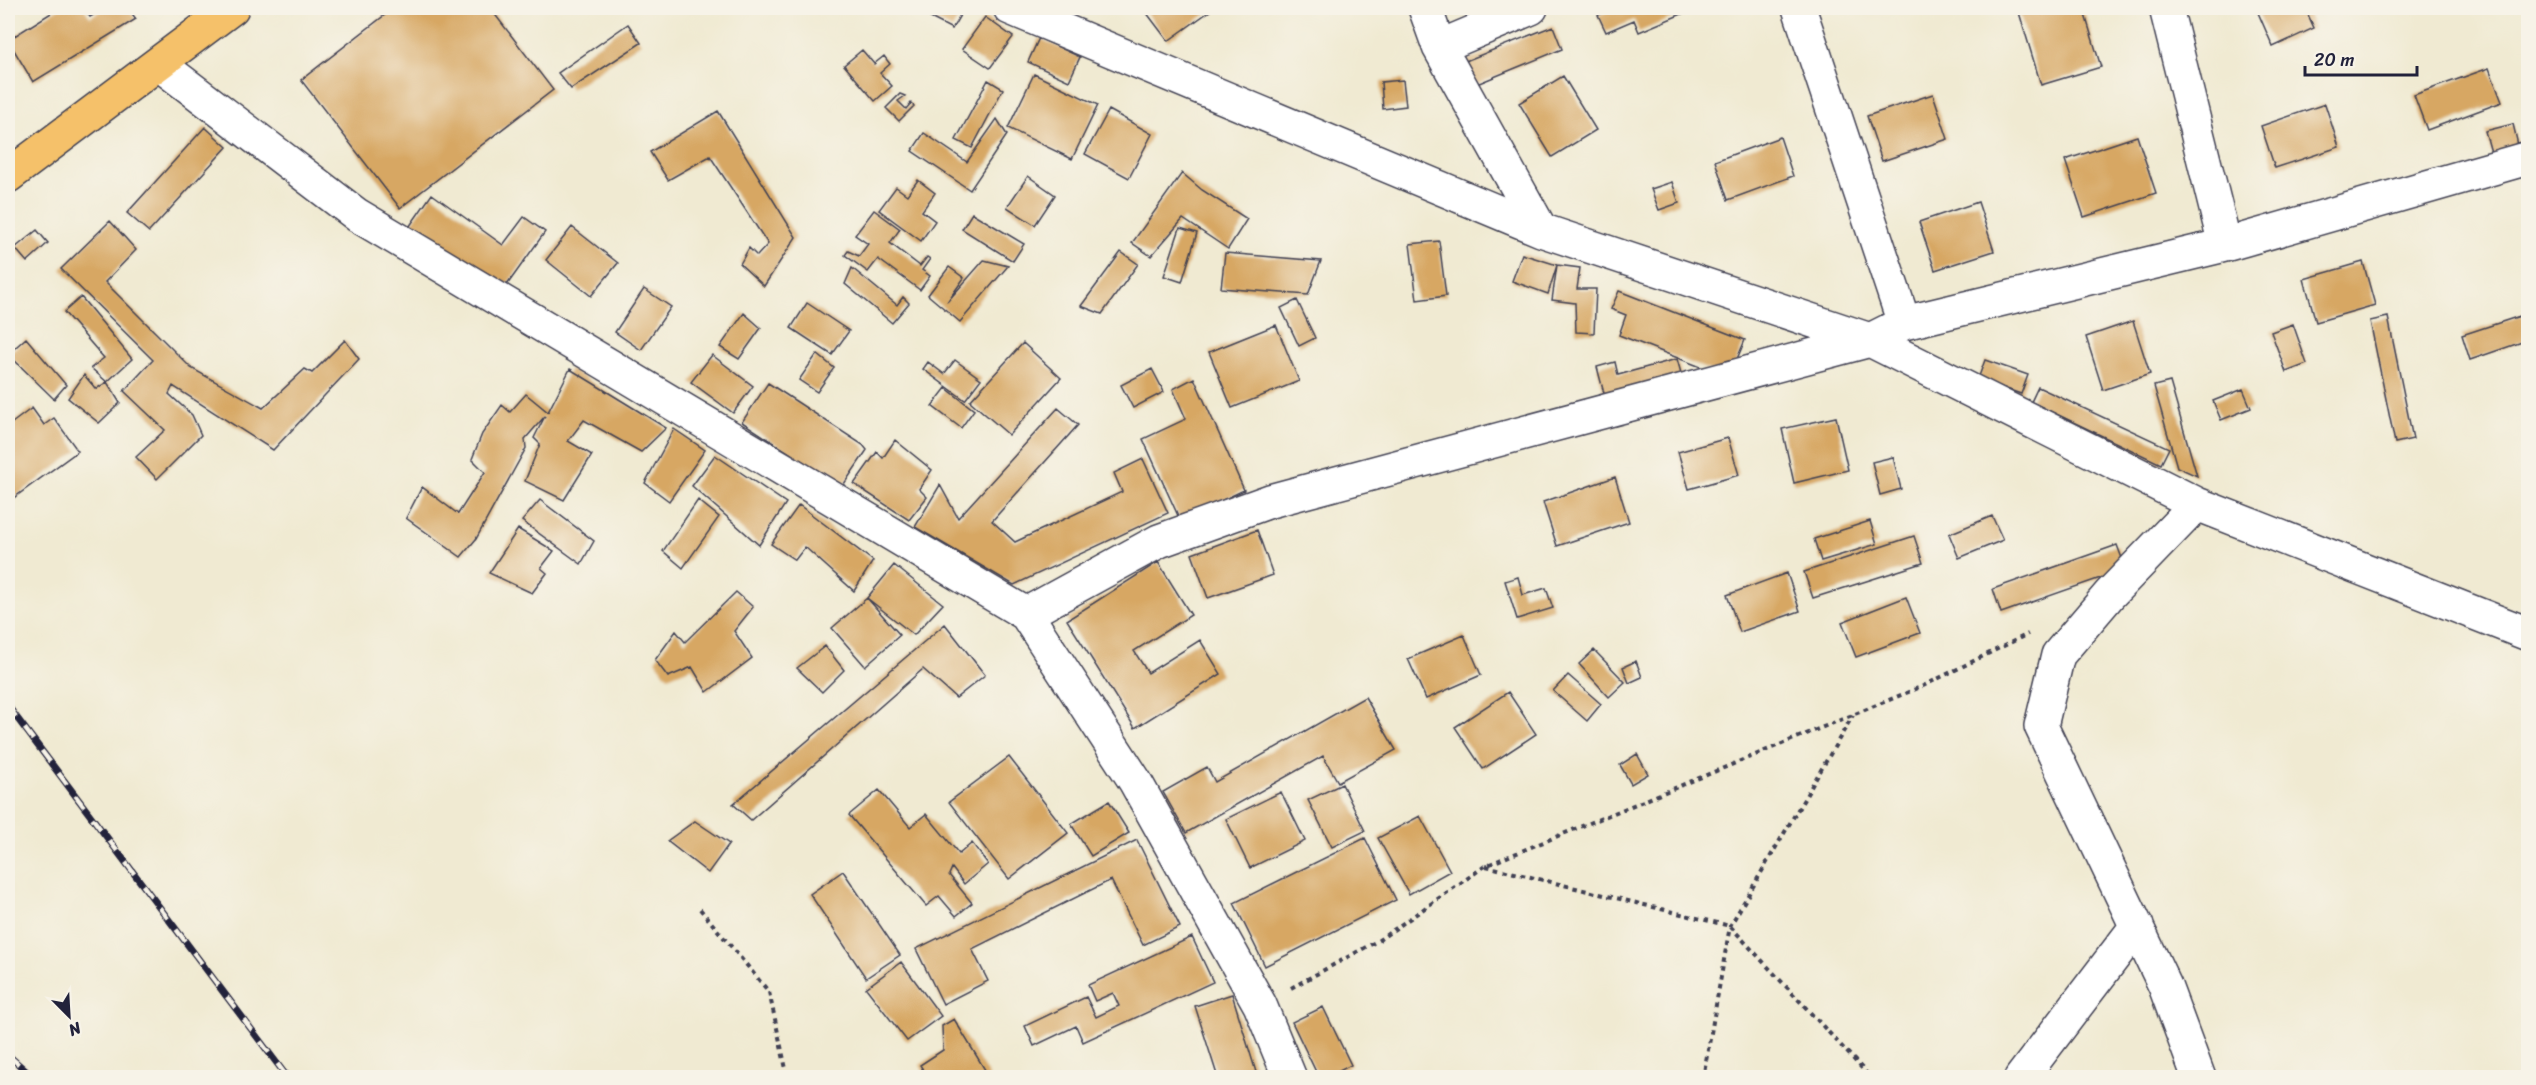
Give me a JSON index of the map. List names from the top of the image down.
{
  "scale_bar": "20 m",
  "north": "bottom right"
}
